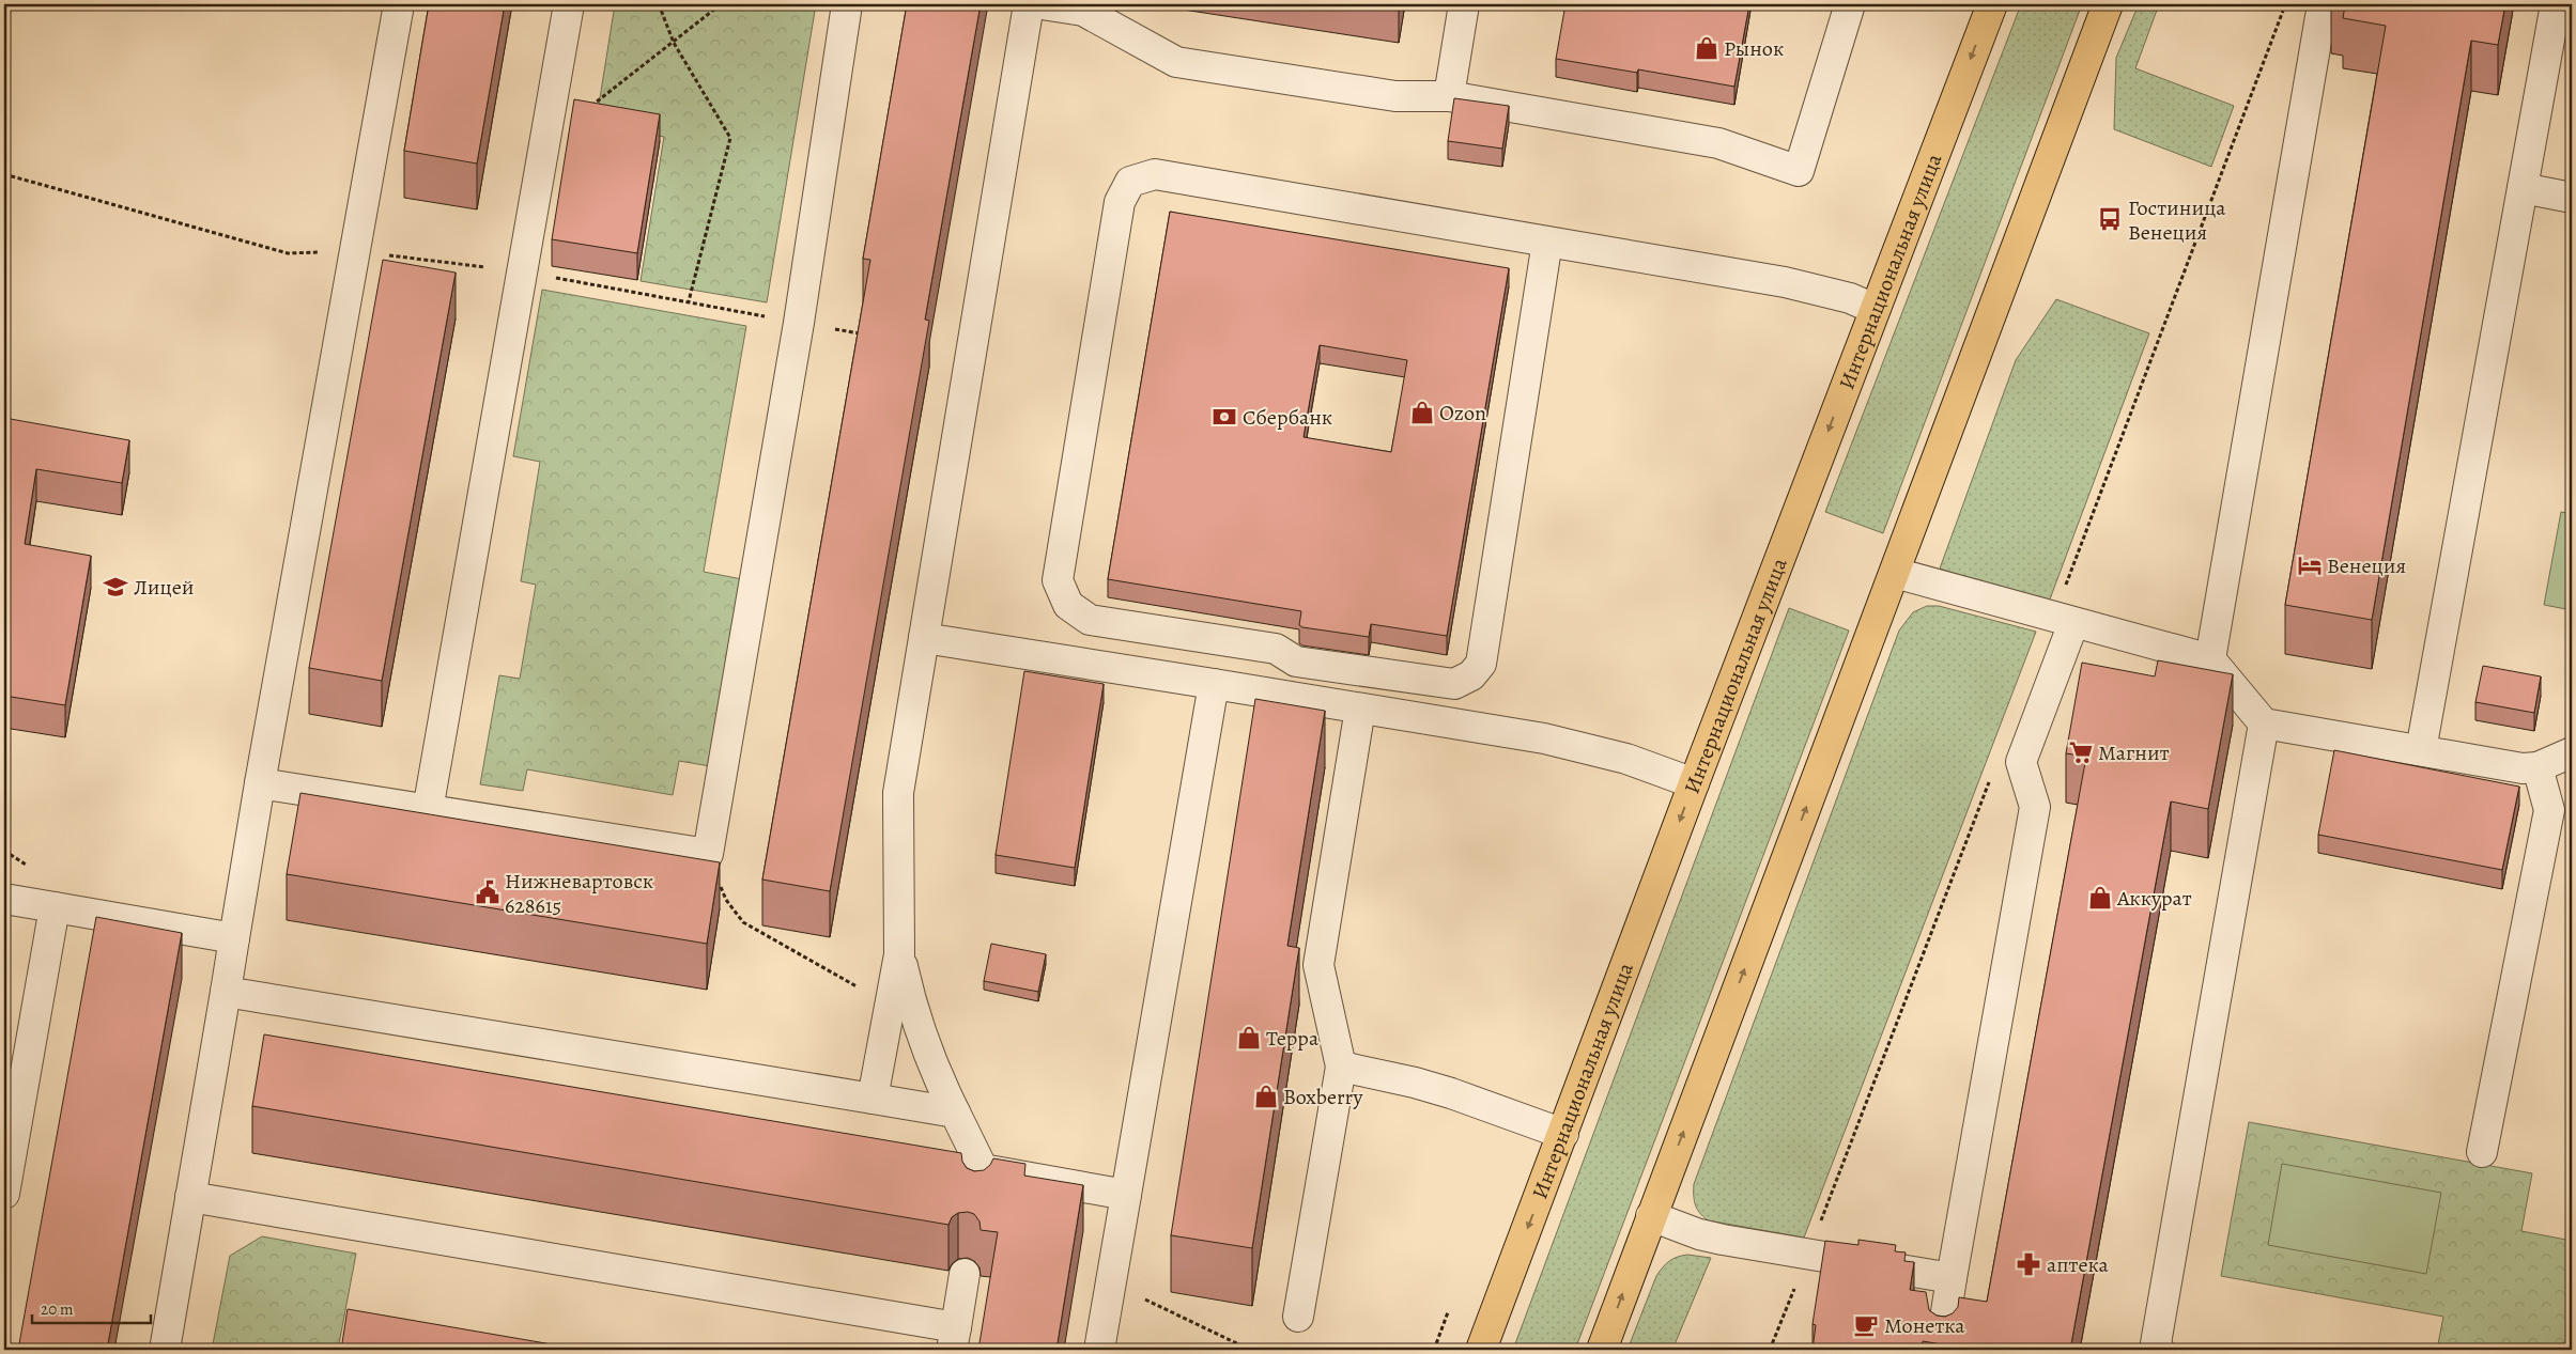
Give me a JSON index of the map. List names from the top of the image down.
{
  "streets": {
    "main road": ["Интернациональная улица"]
  },
  "places": {
    "shop": [
      "Рынок",
      "Ozon",
      "Аккурат",
      "Терра",
      "Boxberry"
    ],
    "bus stop": ["Гостиница Венеция"],
    "bank": ["Сбербанк"],
    "hotel": ["Венеция"],
    "school or university": ["Лицей"],
    "supermarket": ["Магнит"],
    "public building": ["Нижневартовск 628615"],
    "pharmacy": ["аптека"],
    "cafe": ["Монетка"]
  },
  "scale_bar": "20 m"
}
